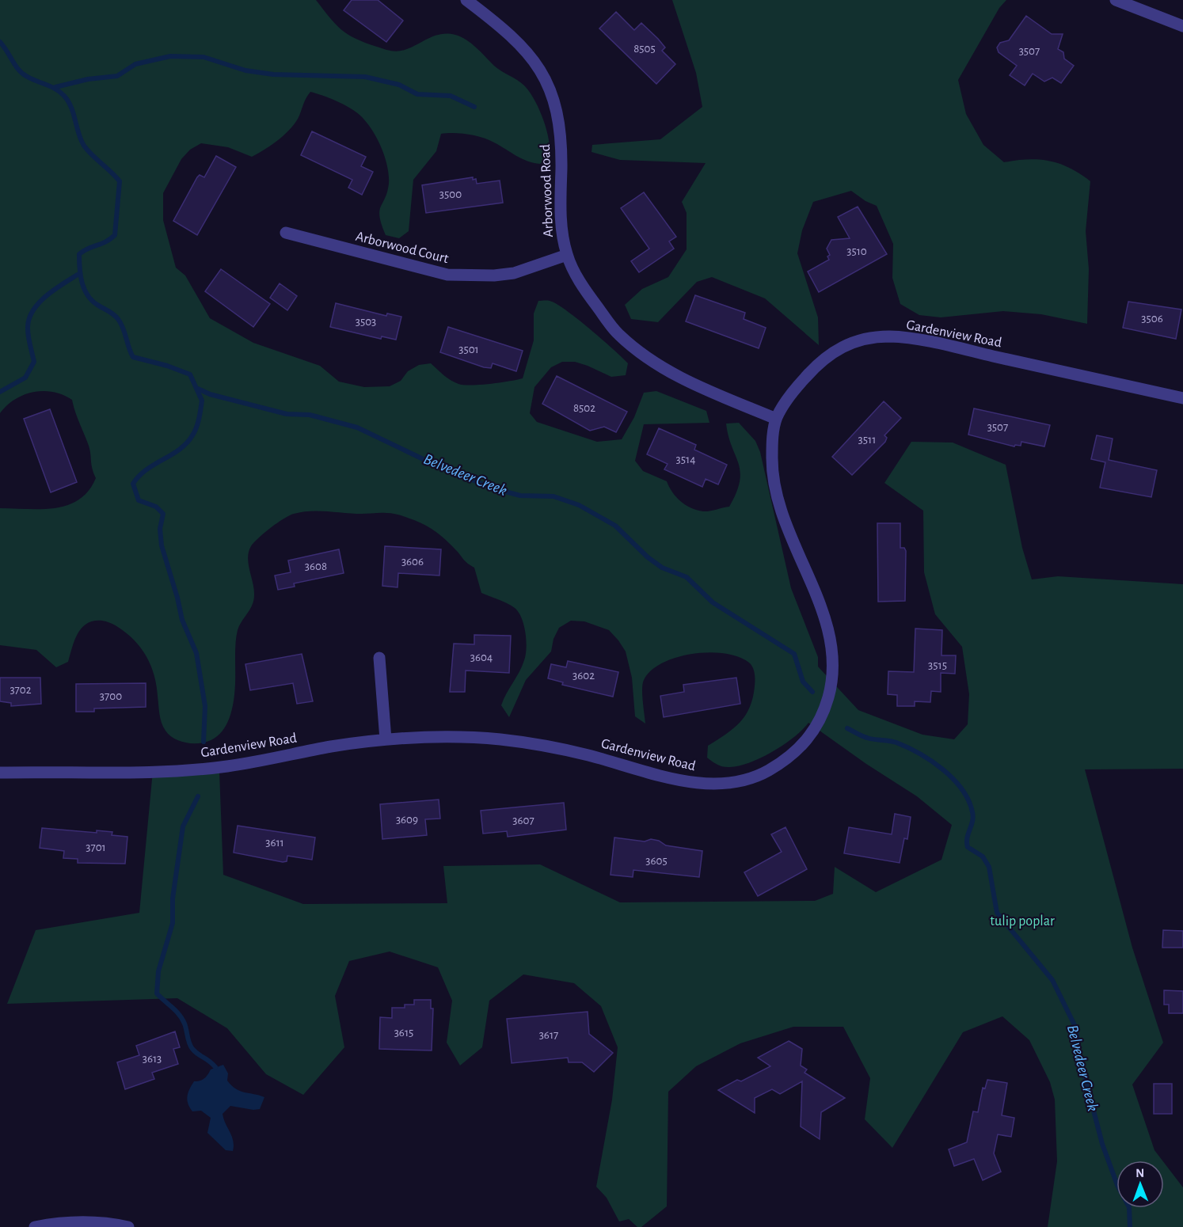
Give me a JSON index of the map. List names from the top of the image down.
{
  "streets": {
    "street": ["Arborwood Road", "Arborwood Court", "Gardenview Road"]
  },
  "crossings": [
    ["Arborwood Road", "Arborwood Court"],
    ["Arborwood Road", "Gardenview Road"]
  ],
  "water": ["Belvedeer Creek"],
  "parks": ["tulip poplar"],
  "house_numbers": [
    "8505",
    "3507",
    "3500",
    "3510",
    "3506",
    "3503",
    "3501",
    "8502",
    "3507",
    "3511",
    "3514",
    "3606",
    "3608",
    "3604",
    "3515",
    "3602",
    "3702",
    "3700",
    "3609",
    "3607",
    "3611",
    "3701",
    "3605",
    "3615",
    "3617",
    "3613"
  ],
  "north": "top"
}
